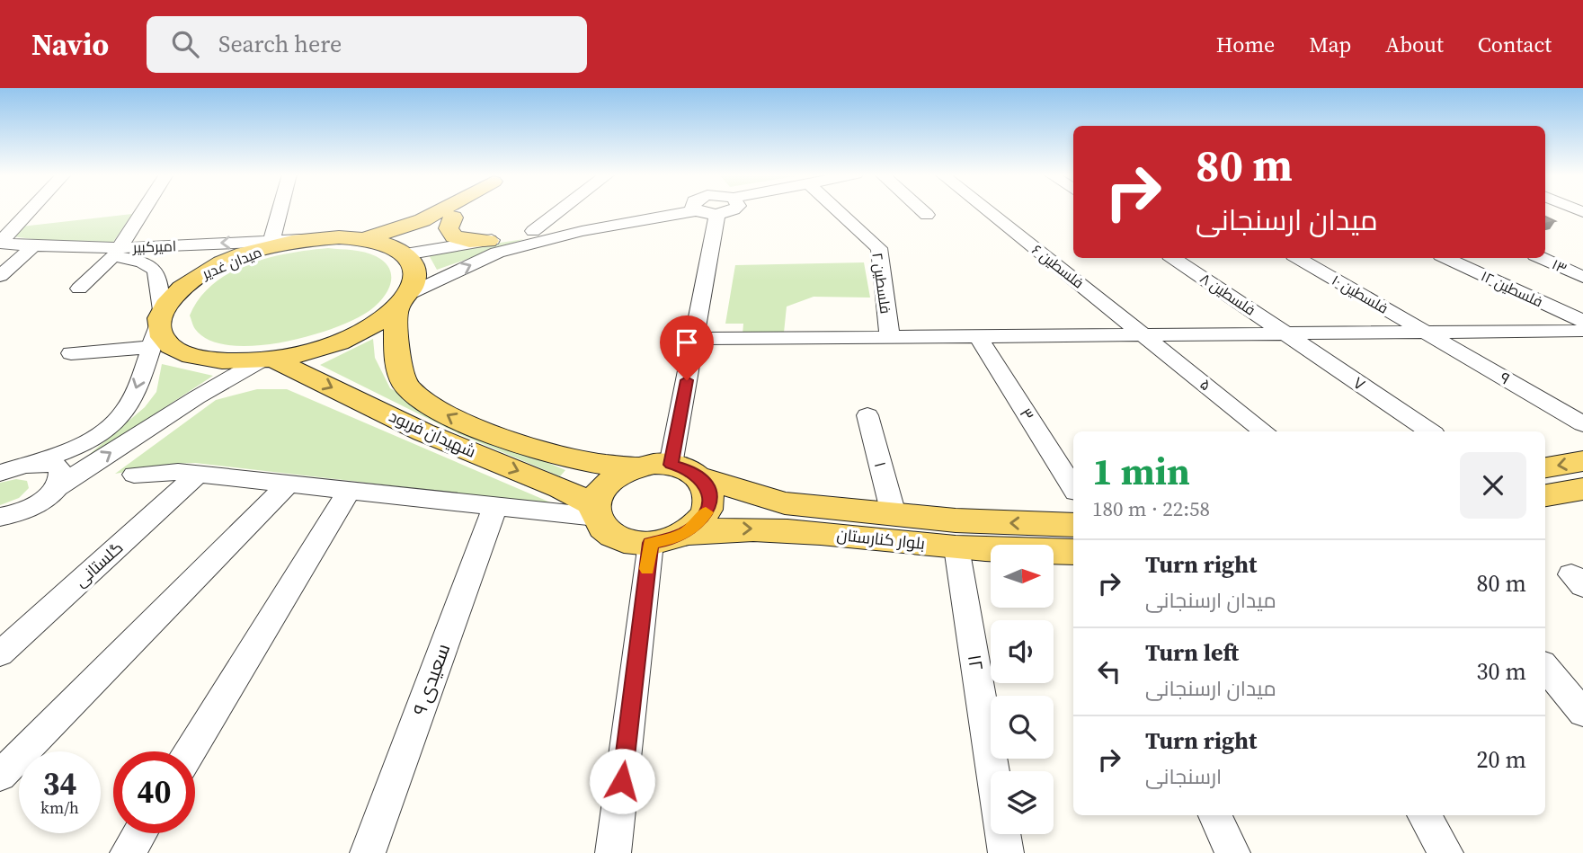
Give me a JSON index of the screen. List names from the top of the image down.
{
  "streets": {
    "main road": ["میدان غدیر", "شهيدان فربود", "بلوار کنارستان"],
    "street": [
      "امیرکبیر",
      "فلسطین ۶",
      "۱۳",
      "فلسطین ۲",
      "فلسطین ۱۲",
      "فلسطین ۸",
      "فلسطین ۱۰",
      "۹",
      "۷",
      "۵",
      "۳",
      "۱",
      "گلستانی",
      "۱۲",
      "سعیدی ۹"
    ]
  },
  "crossings": [
    ["امیرکبیر", "میدان غدیر"],
    ["فلسطین ۶", "۵"],
    ["فلسطین ۸", "۷"],
    ["فلسطین ۱۰", "۹"],
    ["شهيدان فربود", "بلوار کنارستان"],
    ["۱", "بلوار کنارستان"],
    ["بلوار کنارستان", "۱۲"]
  ],
  "one_way": ["امیرکبیر"],
  "north": "right",
  "page": {
    "header": "Navio",
    "search": "Search here",
    "nav": [
      "Home",
      "Map",
      "About",
      "Contact"
    ],
    "turn": ["80 m", "میدان ارسنجانی"],
    "heading": ["1 min", "180 m · 22:58"],
    "list": [
      {
        "name": "Turn right",
        "note": "میدان ارسنجانی",
        "value": "80 m"
      },
      {
        "name": "Turn left",
        "note": "میدان ارسنجانی",
        "value": "30 m"
      },
      {
        "name": "Turn right",
        "note": "ارسنجانی",
        "value": "20 m"
      }
    ],
    "speed": "34 km/h",
    "limit": "40"
  }
}
